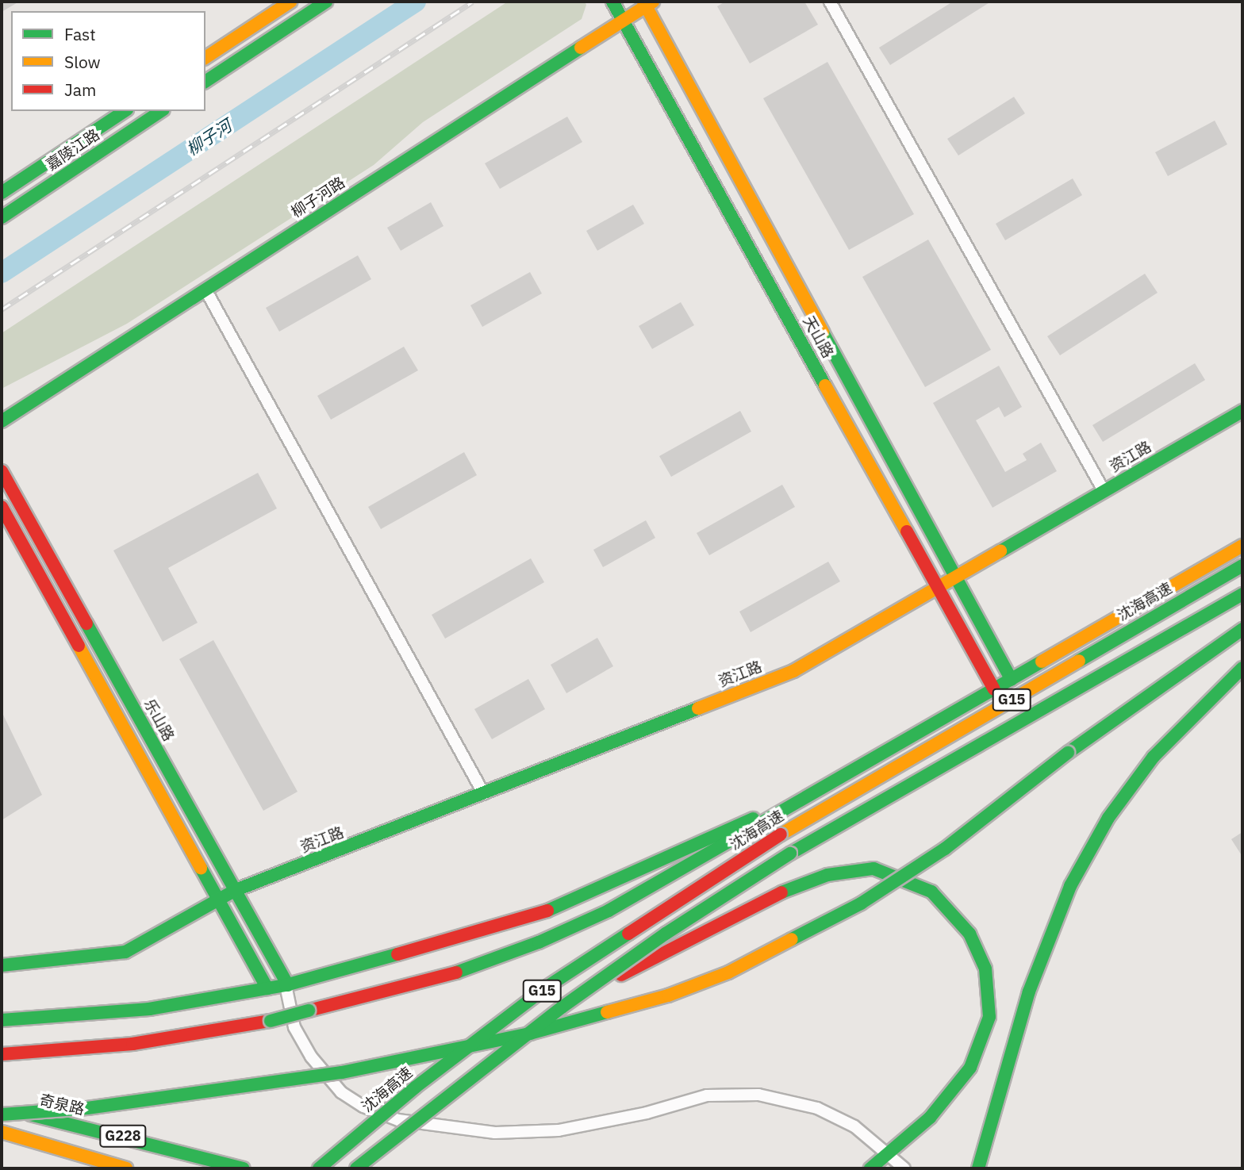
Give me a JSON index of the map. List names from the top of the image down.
{
  "streets": {
    "main road": [
      "嘉陵江路",
      "柳子河路",
      "天山路",
      "资江路",
      "沈海高速",
      "G15",
      "乐山路",
      "奇泉路",
      "G228"
    ]
  },
  "crossings": [
    ["柳子河路", "天山路"],
    ["天山路", "资江路"],
    ["资江路", "乐山路"]
  ],
  "water": ["柳子河"],
  "legend": ["Fast", "Slow", "Jam"]
}
